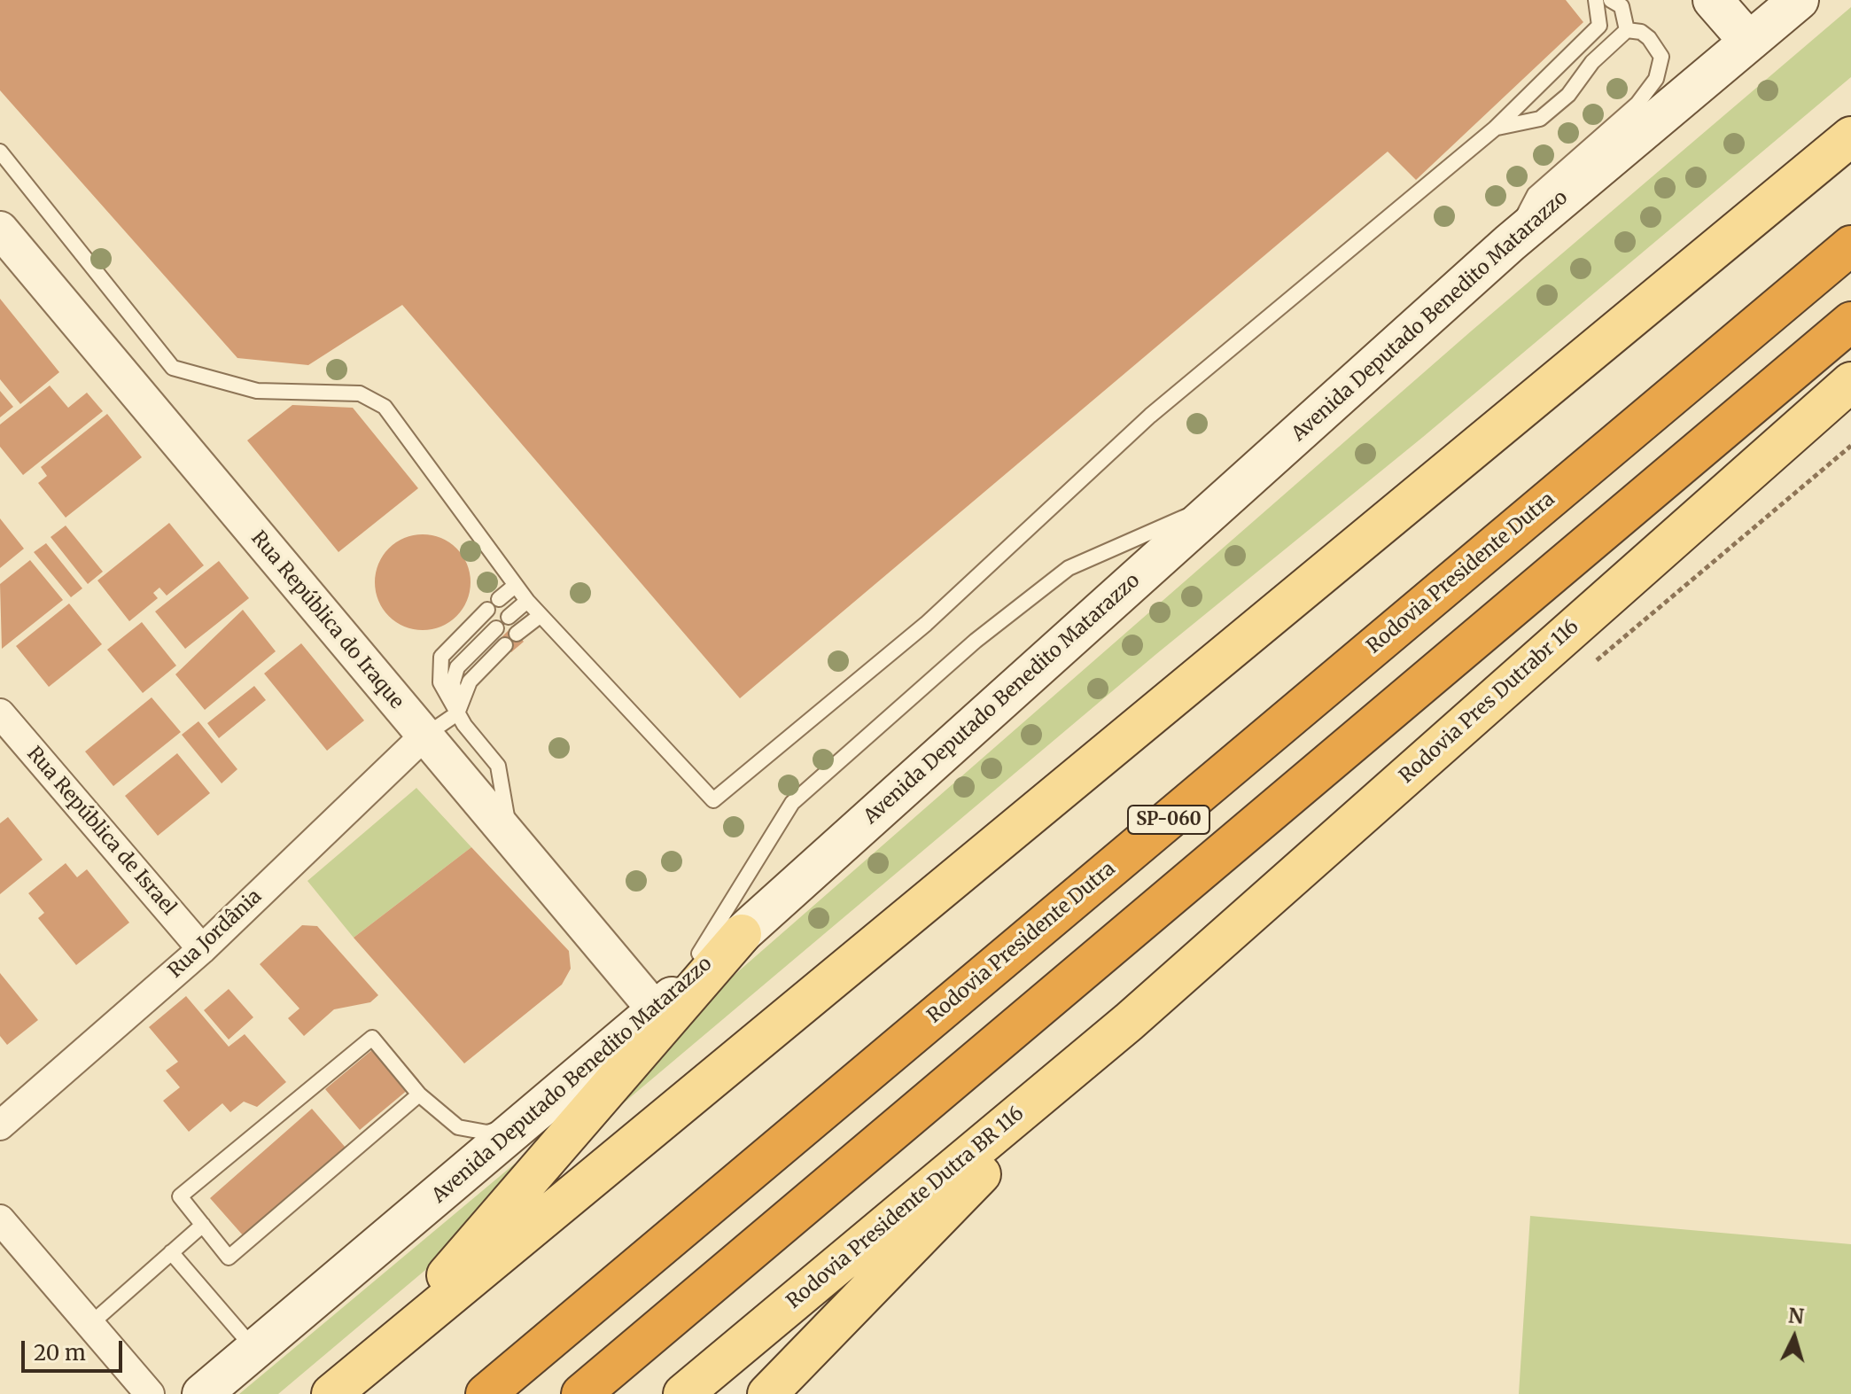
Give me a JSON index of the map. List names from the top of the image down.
{
  "streets": {
    "highway": ["Rodovia Presidente Dutra", "SP-060"],
    "main road": ["Avenida Deputado Benedito Matarazzo", "Rodovia Pres Dutrabr 116", "Rodovia Presidente Dutra BR 116"],
    "street": ["Rua República do Iraque", "Rua República de Israel", "Rua Jordânia"]
  },
  "crossings": [
    ["Avenida Deputado Benedito Matarazzo", "Rua República do Iraque"],
    ["Rua República do Iraque", "Rua Jordânia"],
    ["Rodovia Pres Dutrabr 116", "Rodovia Presidente Dutra BR 116"],
    ["Rua República de Israel", "Rua Jordânia"]
  ],
  "scale_bar": "20 m",
  "north": "top"
}
